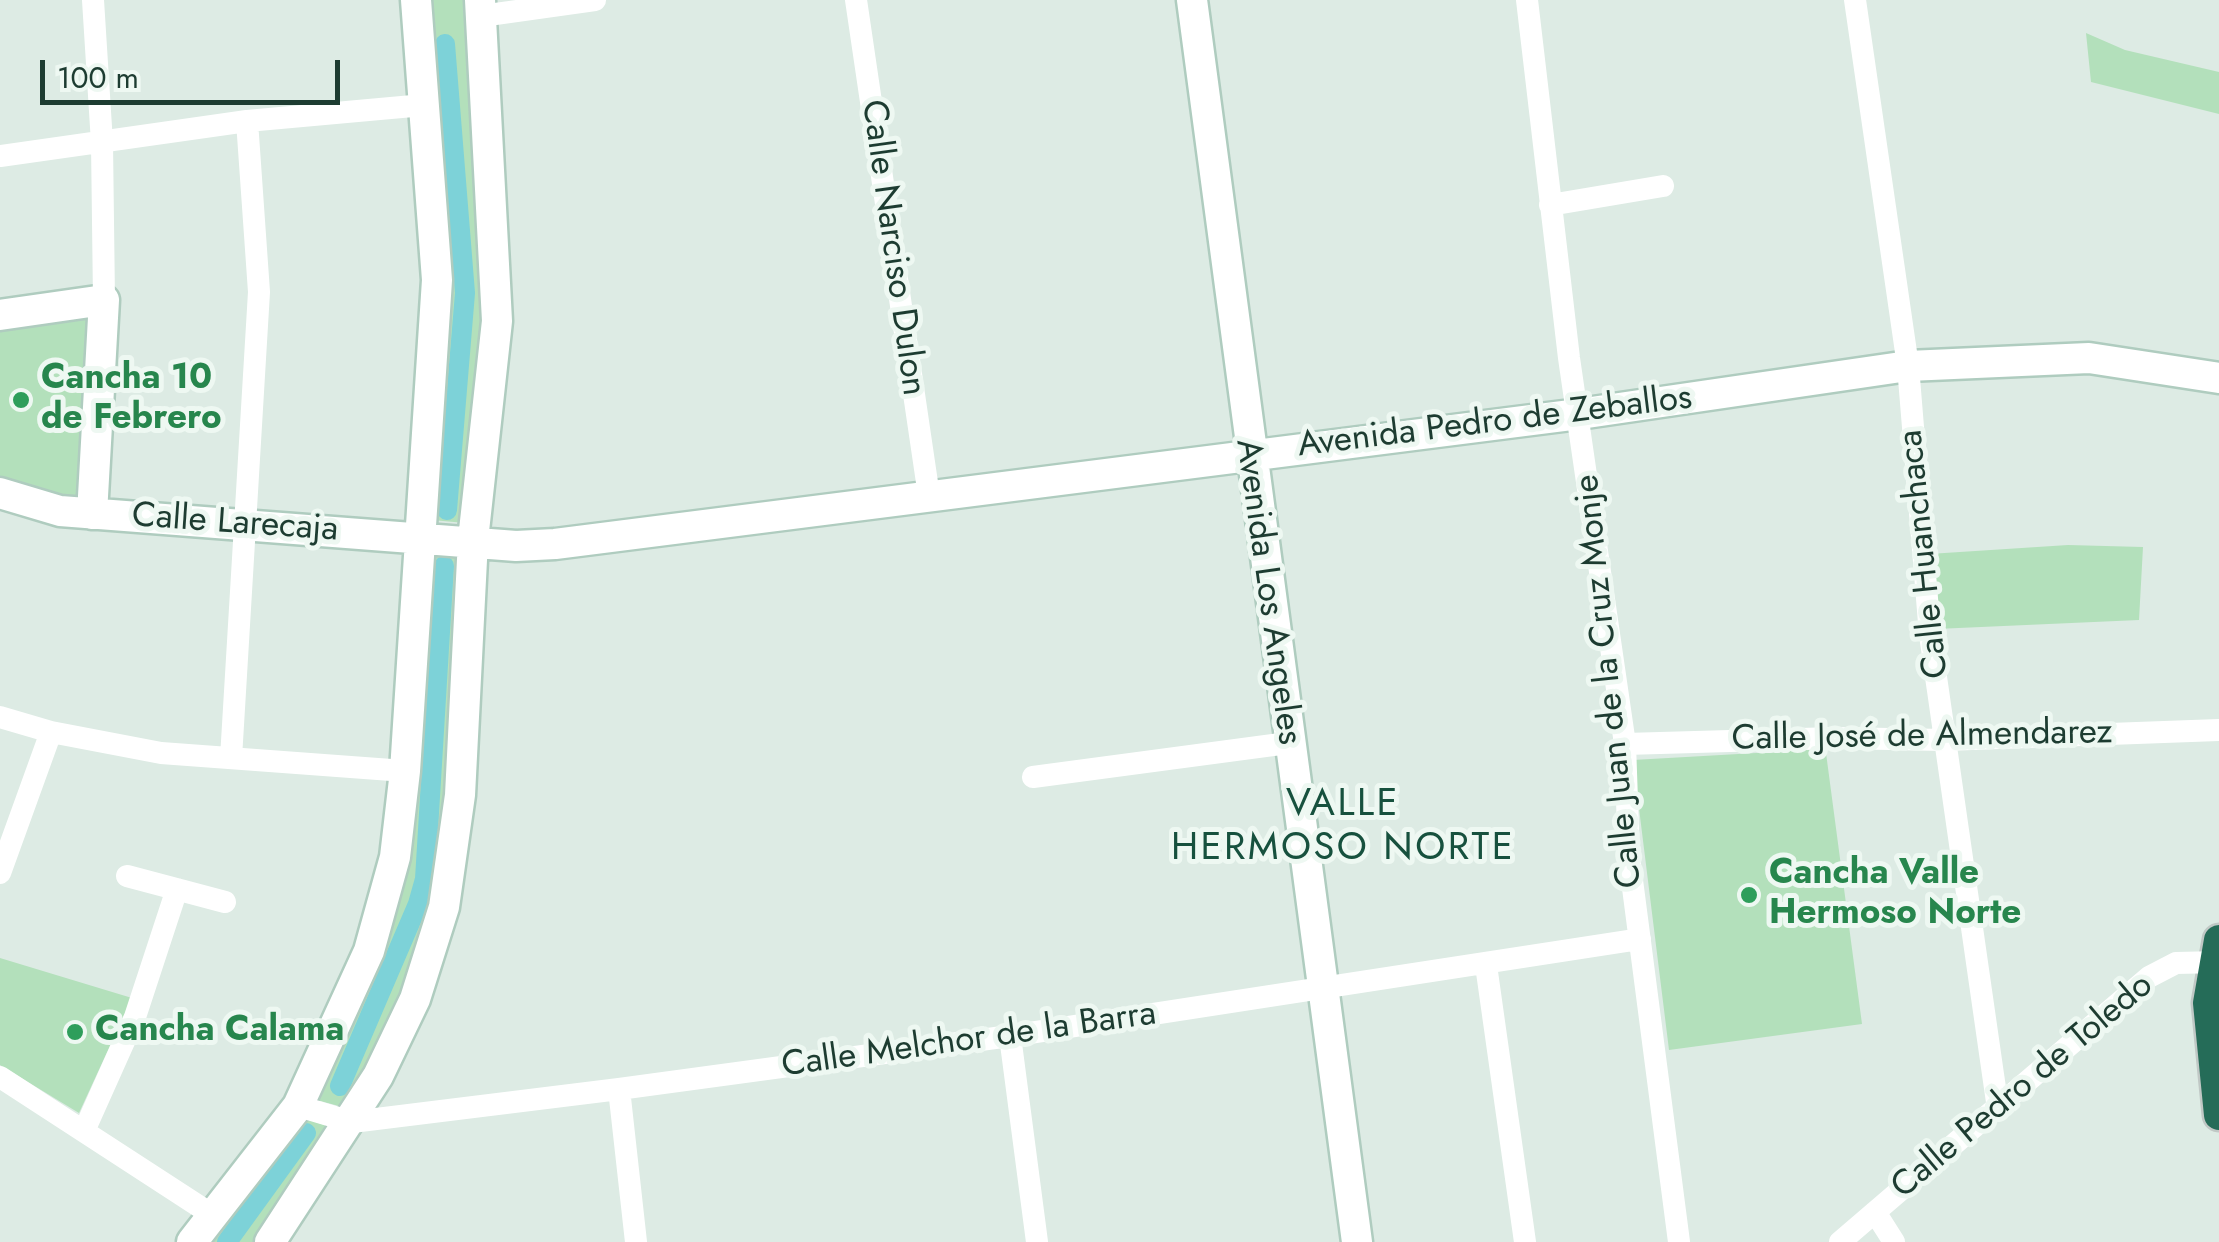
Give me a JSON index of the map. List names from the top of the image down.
{
  "streets": {
    "street": [
      "Calle Narciso Dulon",
      "Avenida Pedro de Zeballos",
      "Calle Larecaja",
      "Calle Huanchaca",
      "Avenida Los Angeles",
      "Calle Juan de la Cruz Monje",
      "Calle José de Almendarez",
      "Calle Melchor de la Barra",
      "Calle Pedro de Toledo"
    ]
  },
  "crossings": [
    ["Calle Narciso Dulon", "Avenida Pedro de Zeballos"],
    ["Avenida Pedro de Zeballos", "Calle Larecaja"],
    ["Avenida Pedro de Zeballos", "Calle Huanchaca"],
    ["Avenida Pedro de Zeballos", "Avenida Los Angeles"],
    ["Avenida Pedro de Zeballos", "Calle Juan de la Cruz Monje"],
    ["Calle Huanchaca", "Calle José de Almendarez"],
    ["Calle Huanchaca", "Calle Pedro de Toledo"],
    ["Avenida Los Angeles", "Calle Melchor de la Barra"],
    ["Calle Juan de la Cruz Monje", "Calle José de Almendarez"],
    ["Calle Juan de la Cruz Monje", "Calle Melchor de la Barra"]
  ],
  "districts": ["VALLE HERMOSO NORTE"],
  "places": ["Cancha 10 de Febrero", "Cancha Valle Hermoso Norte", "Cancha Calama"],
  "scale_bar": "100 m"
}
